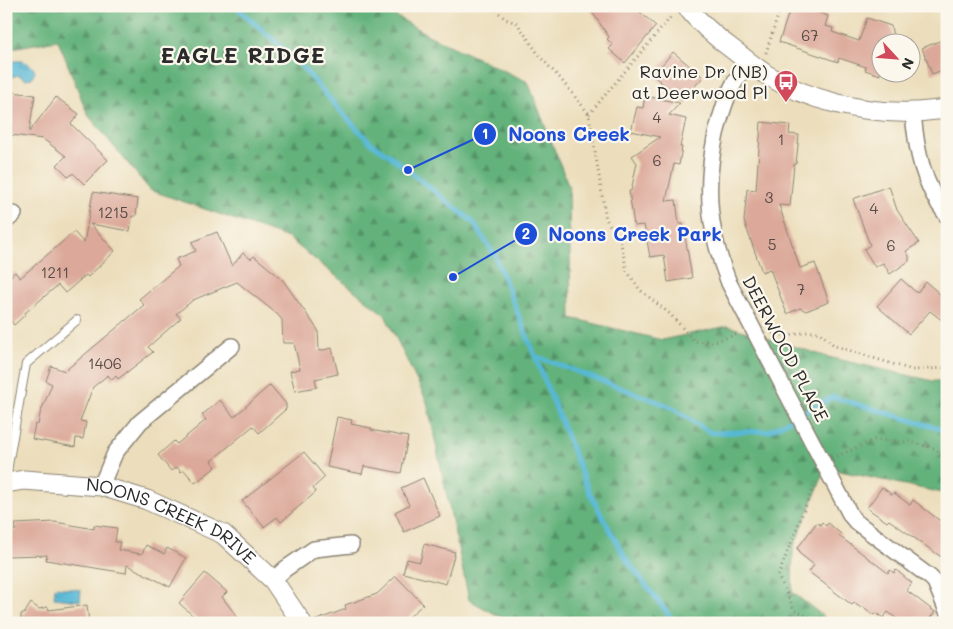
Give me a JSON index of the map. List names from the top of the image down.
{
  "streets": {
    "street": ["DEERWOOD PLACE", "NOONS CREEK DRIVE"]
  },
  "districts": ["EAGLE RIDGE"],
  "places": {
    "bus stop": ["Ravine Dr (NB) at Deerwood Pl"],
    "other": ["Noons Creek", "Noons Creek Park"]
  },
  "house_numbers": [
    "67",
    "4",
    "1",
    "6",
    "3",
    "4",
    "1215",
    "5",
    "6",
    "1211",
    "7",
    "1406"
  ],
  "north": "bottom right"
}
